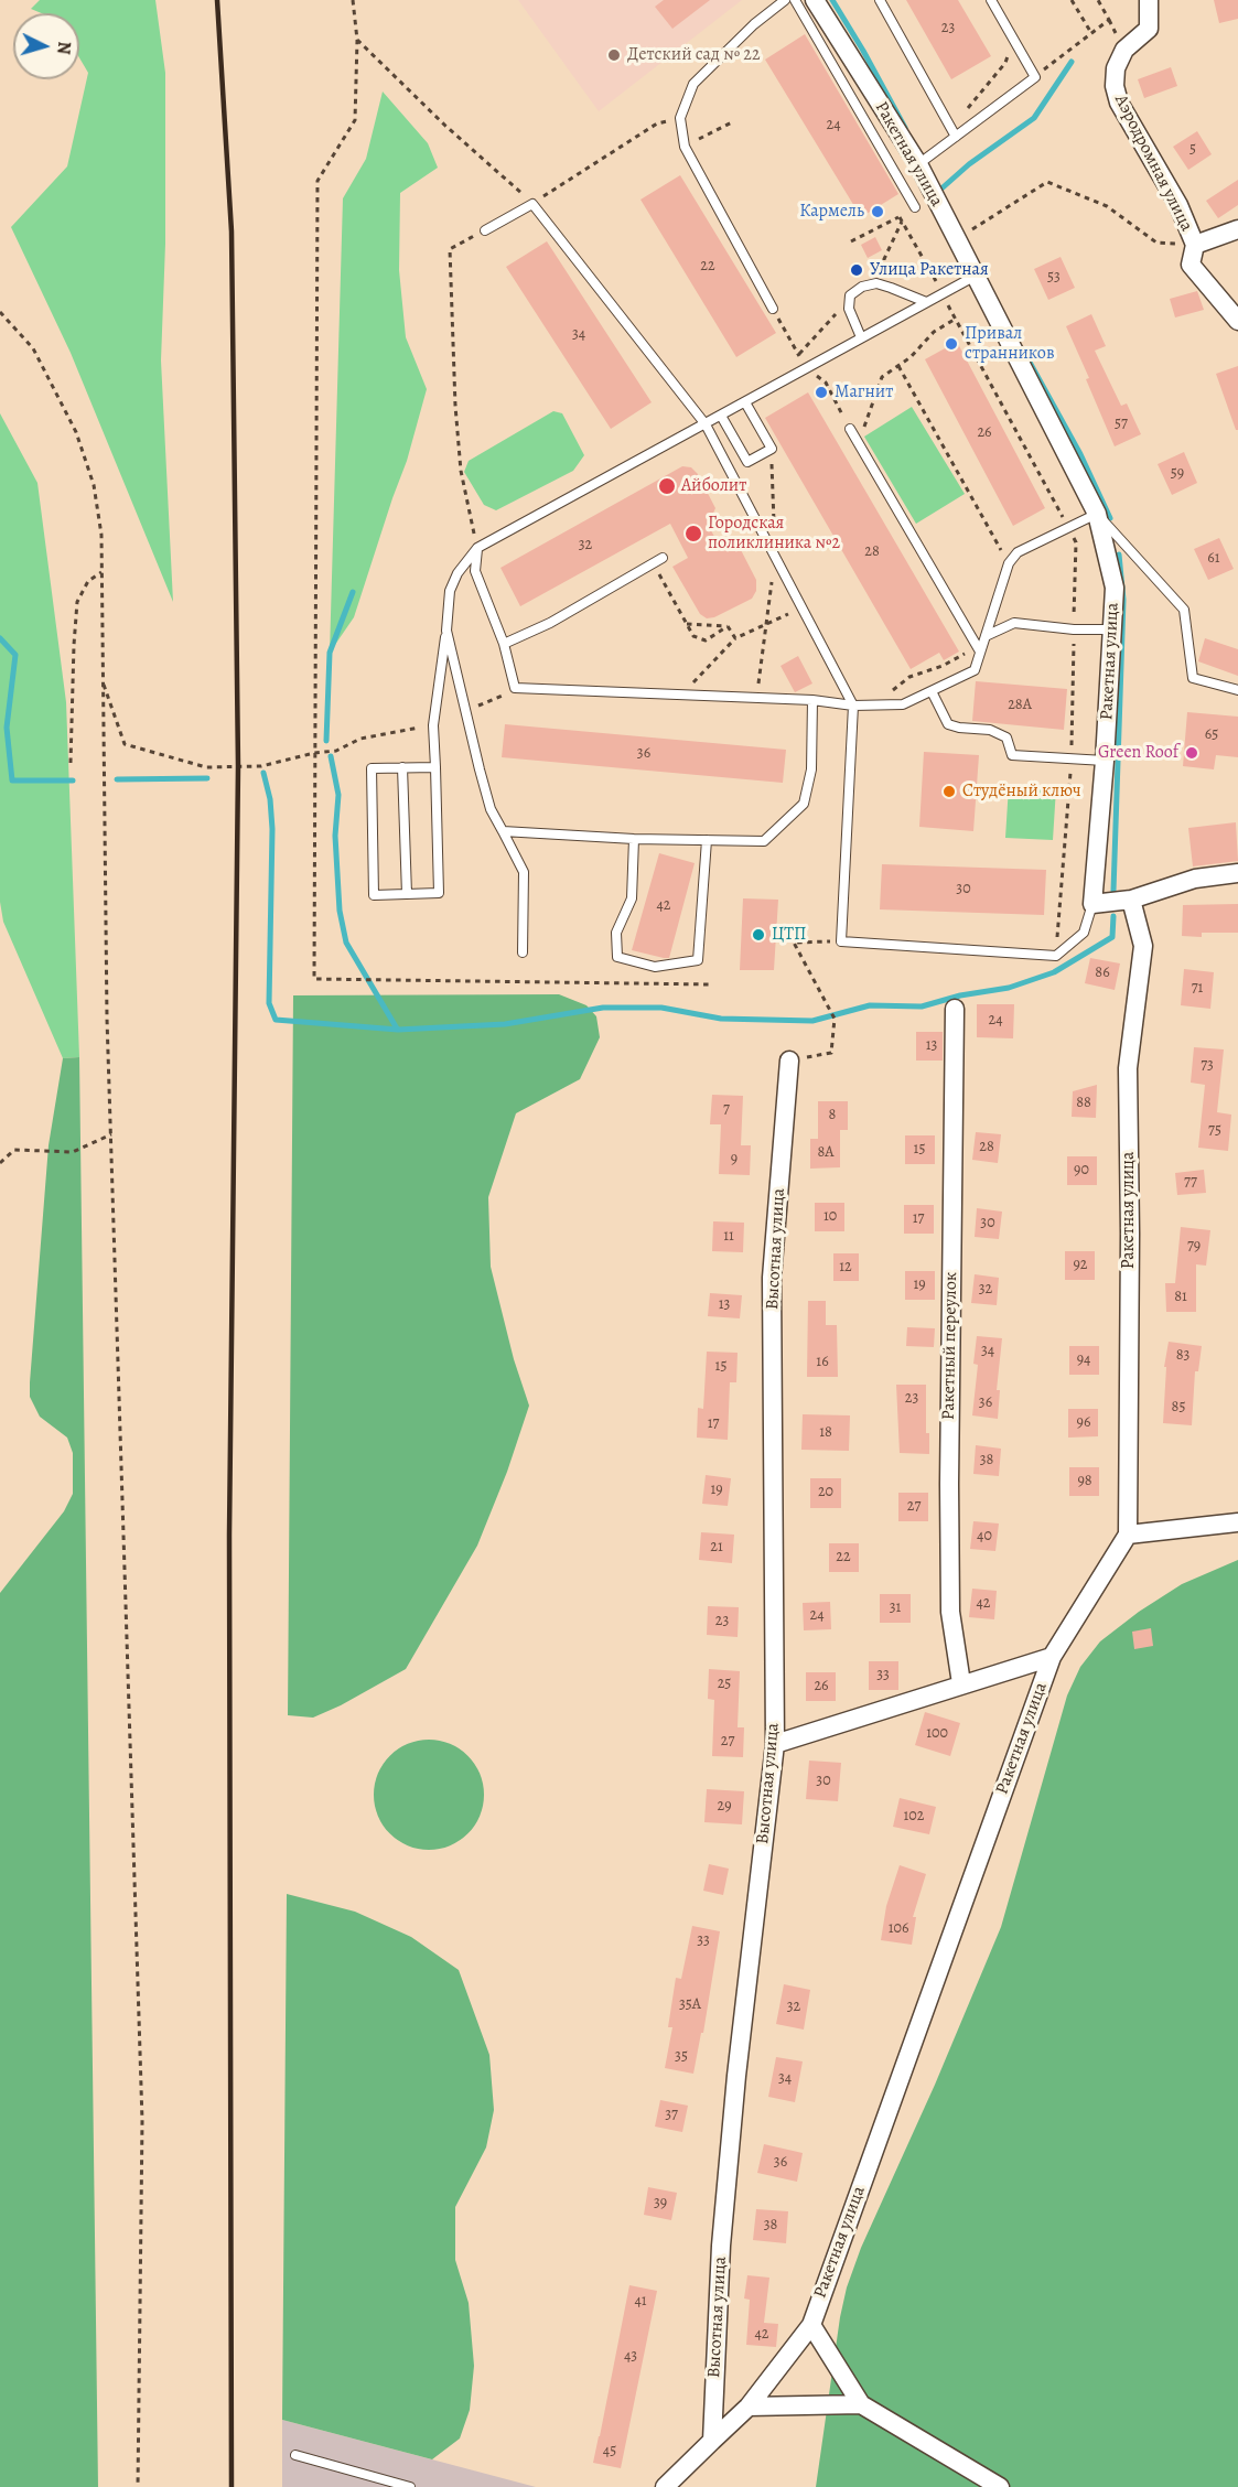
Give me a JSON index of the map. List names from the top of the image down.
{
  "streets": {
    "street": [
      "Ракетная улица",
      "Аэродромная улица",
      "Высотная улица",
      "Ракетный переулок"
    ]
  },
  "crossings": [
    ["Ракетная улица", "Высотная улица"]
  ],
  "places": [
    "Детский сад № 22",
    "Кармель",
    "Улица Ракетная",
    "Привал странников",
    "Магнит",
    "Айболит",
    "Городская поликлиника №2",
    "Green Roof",
    "Студёный ключ",
    "ЦТП"
  ],
  "house_numbers": [
    "23",
    "24",
    "5",
    "22",
    "53",
    "34",
    "57",
    "26",
    "59",
    "32",
    "28",
    "61",
    "28А",
    "65",
    "36",
    "30",
    "42",
    "86",
    "71",
    "24",
    "13",
    "73",
    "88",
    "7",
    "8",
    "75",
    "28",
    "15",
    "8А",
    "9",
    "90",
    "77",
    "10",
    "17",
    "30",
    "11",
    "79",
    "92",
    "12",
    "19",
    "32",
    "81",
    "13",
    "34",
    "83",
    "94",
    "16",
    "15",
    "23",
    "36",
    "85",
    "96",
    "17",
    "18",
    "38",
    "98",
    "19",
    "20",
    "27",
    "40",
    "21",
    "22",
    "42",
    "31",
    "24",
    "23",
    "33",
    "25",
    "26",
    "100",
    "27",
    "30",
    "29",
    "102",
    "106",
    "33",
    "35А",
    "32",
    "35",
    "34",
    "37",
    "36",
    "39",
    "38",
    "41",
    "42",
    "43",
    "45"
  ],
  "north": "right"
}
